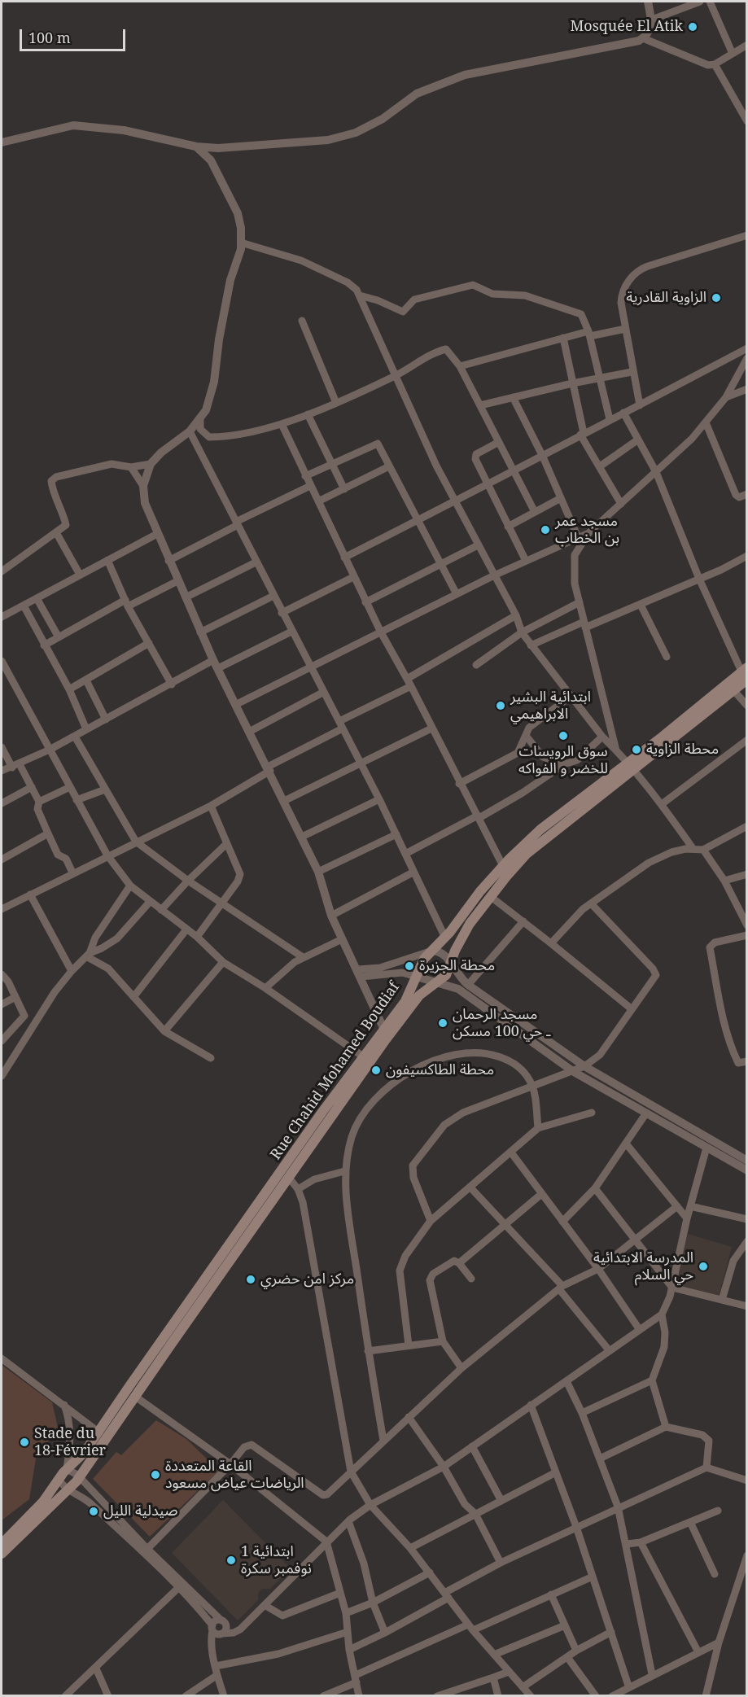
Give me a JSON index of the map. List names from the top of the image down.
{
  "streets": {
    "main road": ["Rue Chahid Mohamed Boudiaf"]
  },
  "places": [
    "Mosquée El Atik",
    "الزاوية القادرية",
    "مسجد عمر بن الخطاب",
    "ابتدائية البشير الابراهيمي",
    "سوق الرويسات للخضر و الفواكه",
    "محطة الزاوية",
    "محطة الجزيرة",
    "مسجد الرحمان ـ حي 100 مسكن",
    "محطة الطاكسيفون",
    "المدرسة الابتدائية حي السلام",
    "مركز امن حضري",
    "Stade du 18-Février",
    "القاعة المتعددة الرياضات عياض مسعود",
    "صيدلية الليل",
    "ابتدائية 1 نوفمبر سكرة"
  ],
  "scale_bar": "100 m"
}
